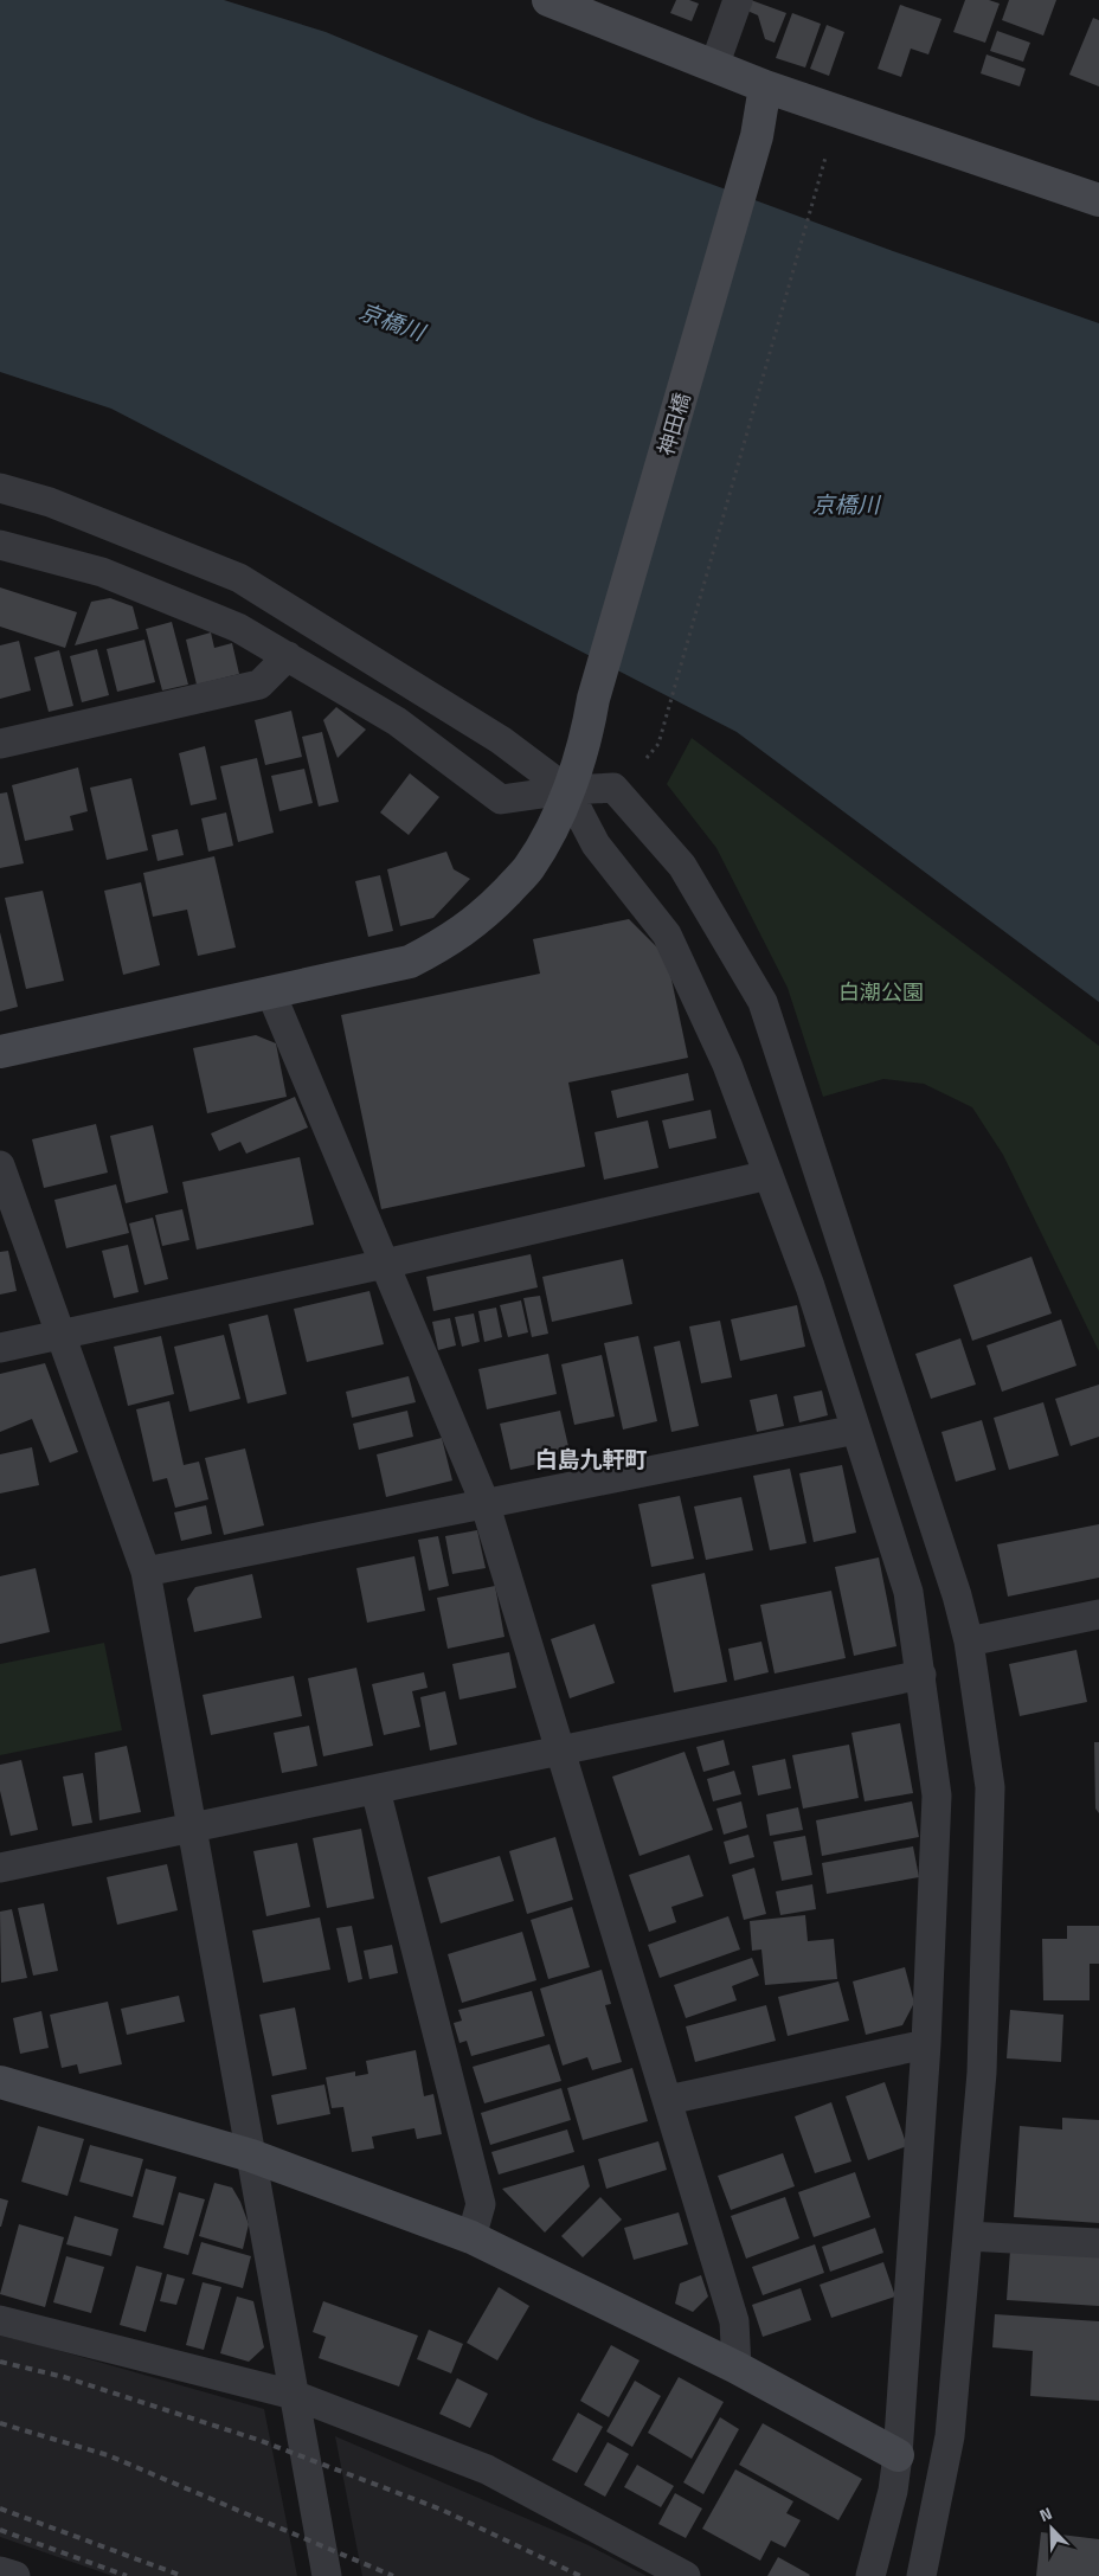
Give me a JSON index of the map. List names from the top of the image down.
{
  "streets": {
    "street": ["神田橋"]
  },
  "districts": ["白島九軒町"],
  "water": ["京橋川"],
  "parks": ["白潮公園"],
  "north": "top left"
}
